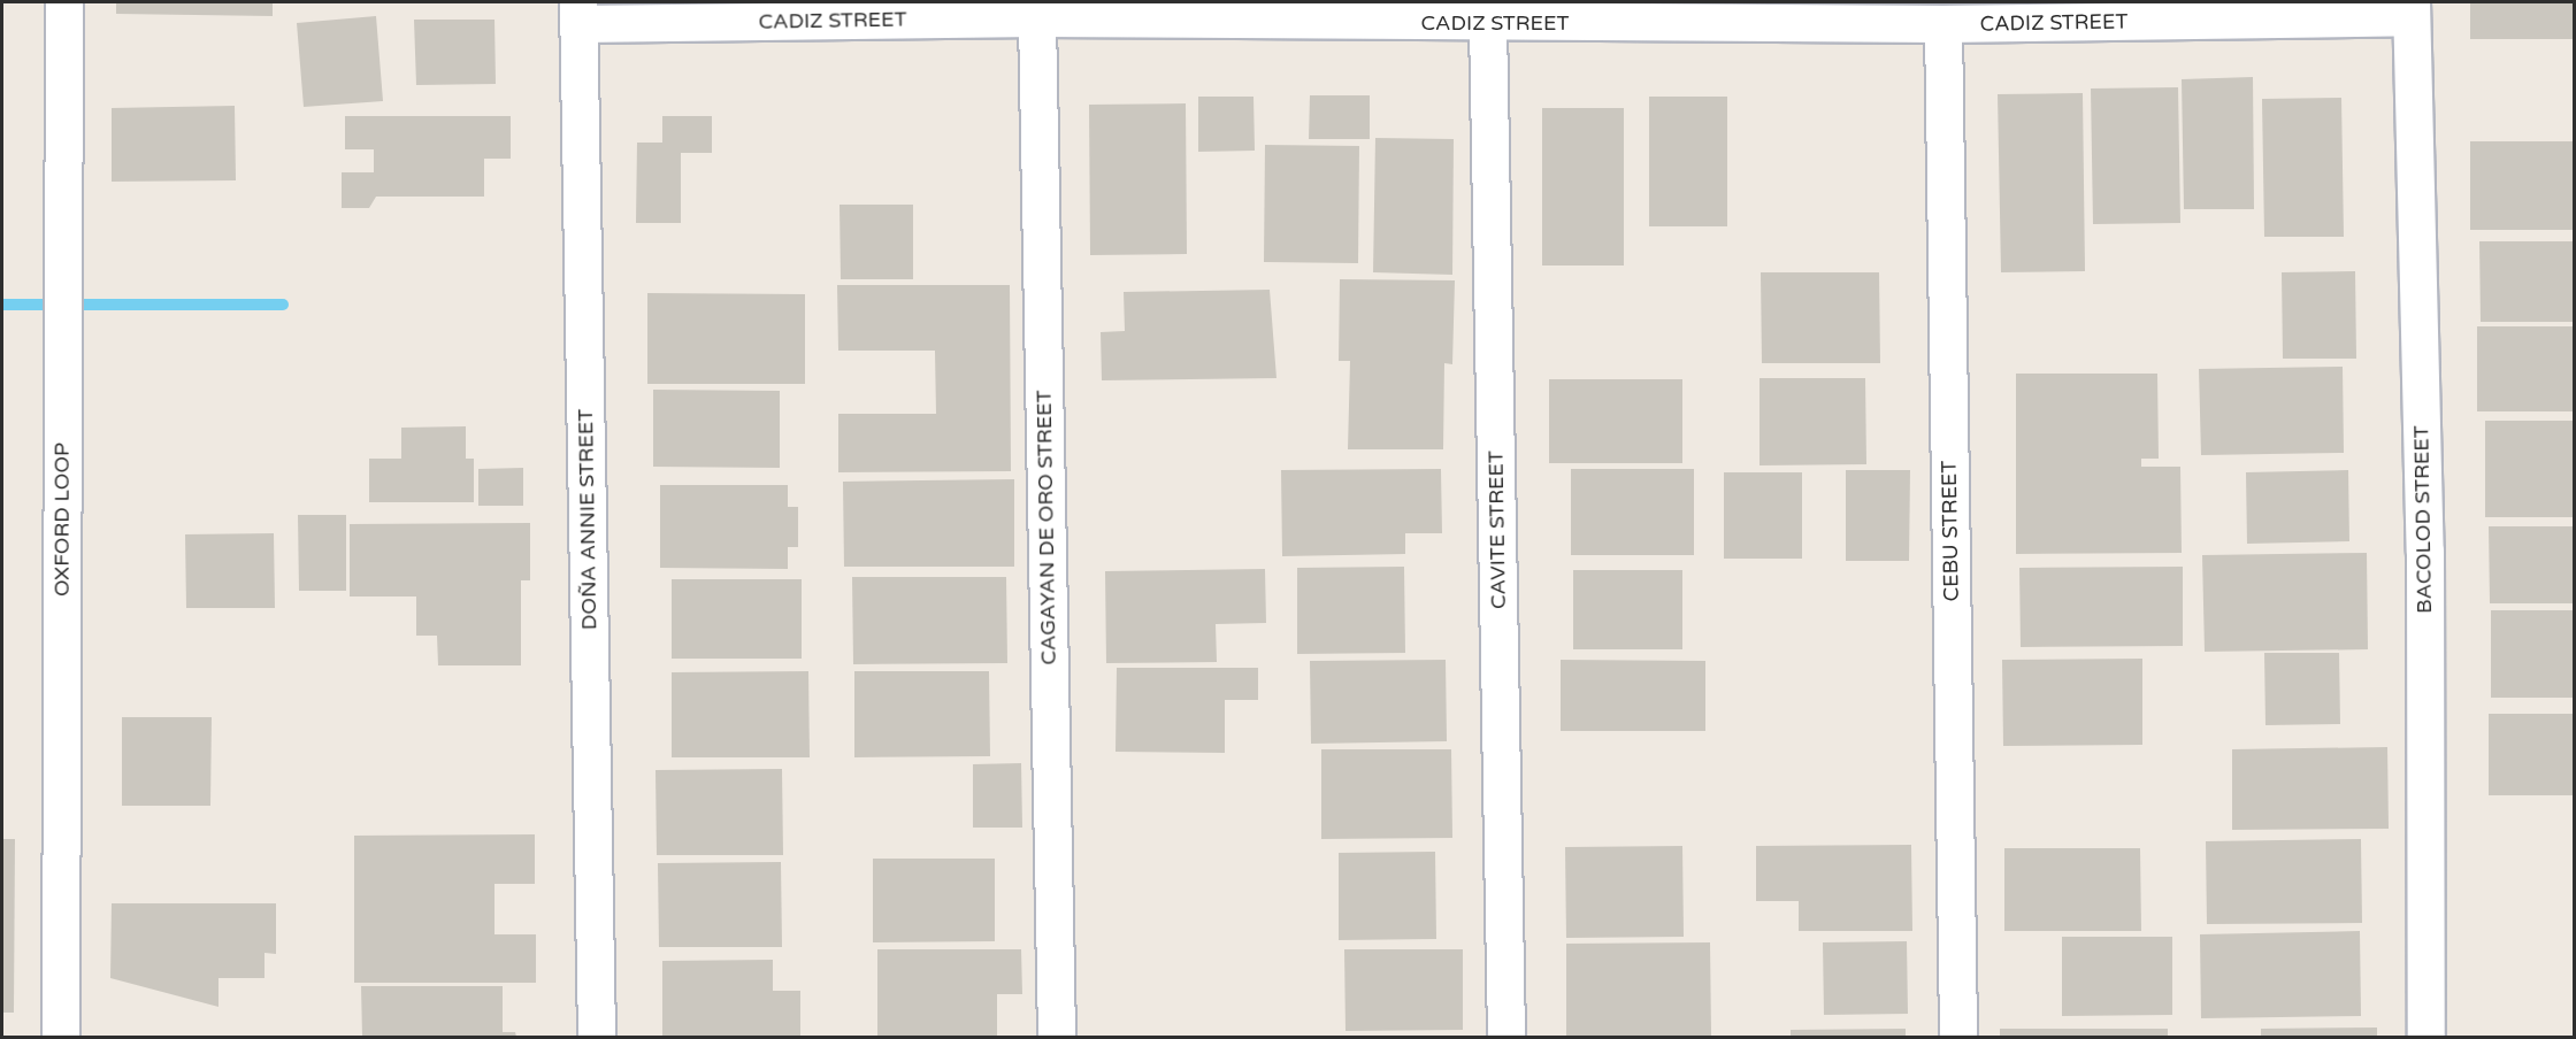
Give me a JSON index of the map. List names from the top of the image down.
{
  "streets": {
    "street": [
      "CADIZ STREET",
      "OXFORD LOOP",
      "DOÑA ANNIE STREET",
      "BACOLOD STREET",
      "CAGAYAN DE ORO STREET",
      "CAVITE STREET",
      "CEBU STREET"
    ]
  },
  "crossings": [
    ["CADIZ STREET", "DOÑA ANNIE STREET"],
    ["CADIZ STREET", "BACOLOD STREET"],
    ["CADIZ STREET", "CAGAYAN DE ORO STREET"],
    ["CADIZ STREET", "CAVITE STREET"],
    ["CADIZ STREET", "CEBU STREET"]
  ]
}
